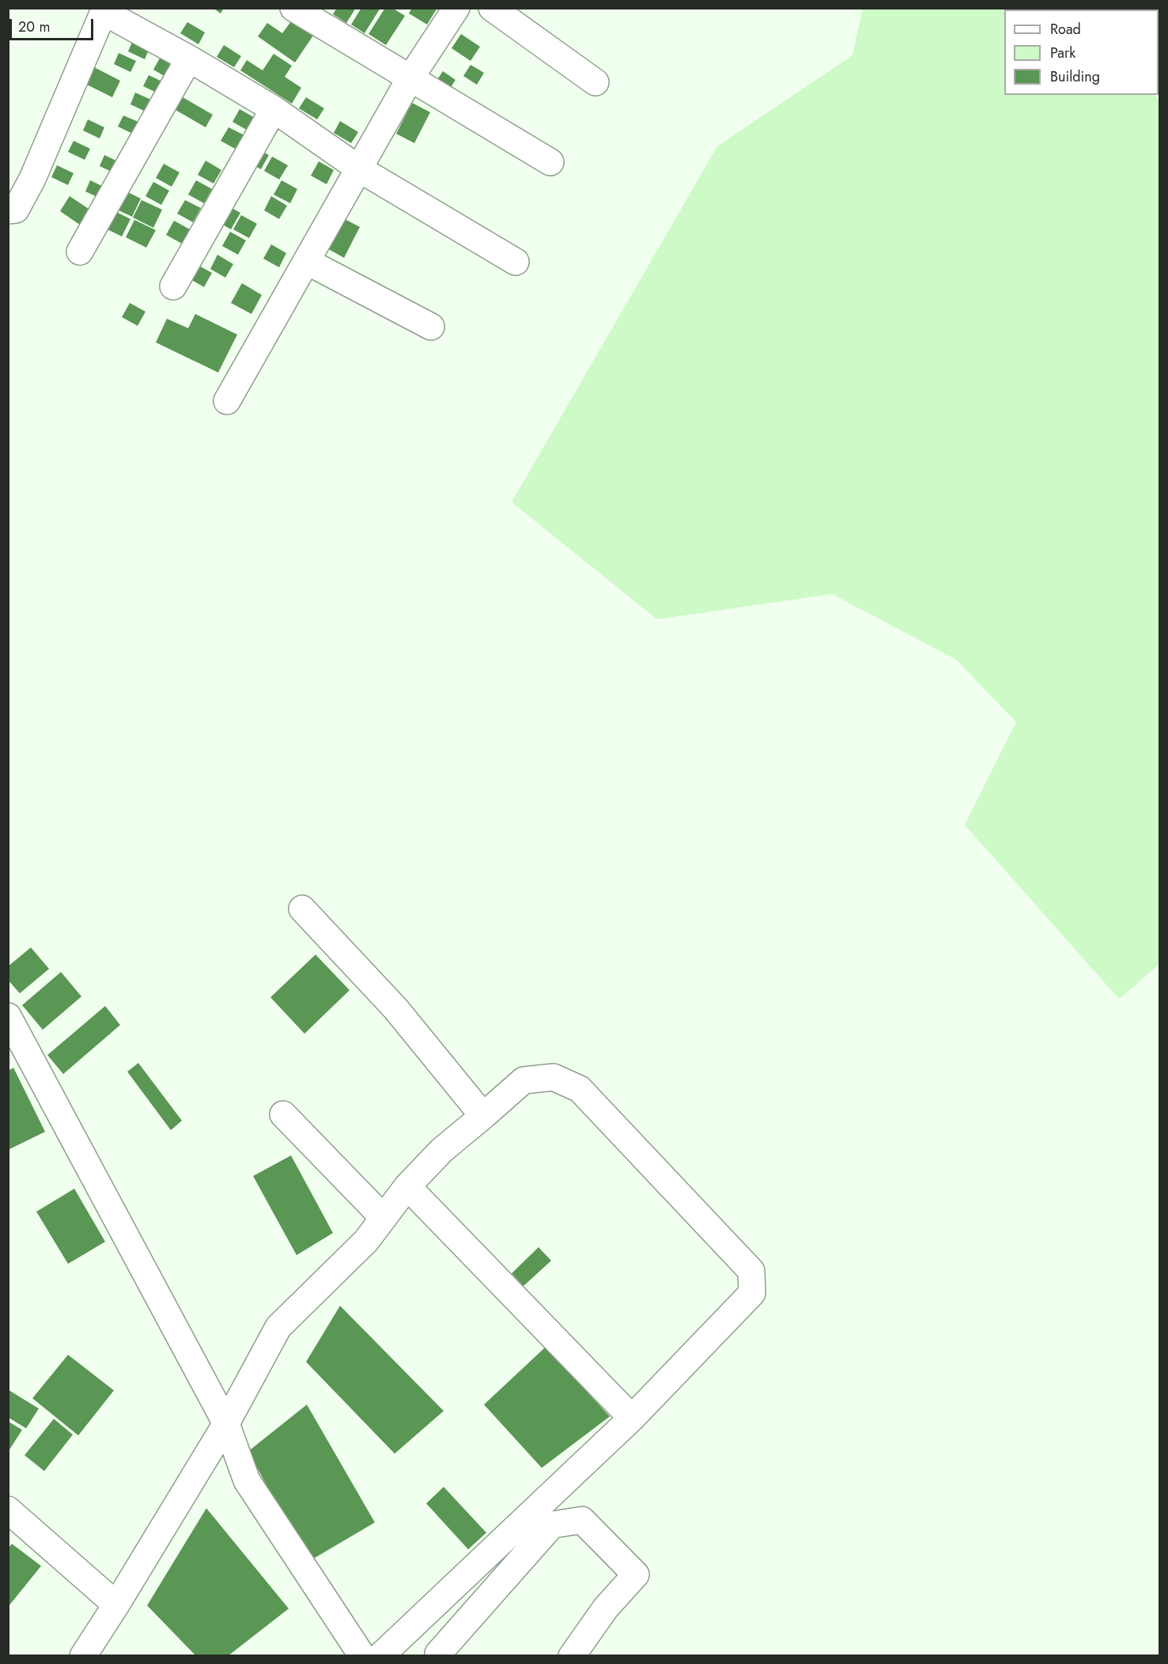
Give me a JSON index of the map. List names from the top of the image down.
{
  "legend": ["Road", "Park", "Building"],
  "scale_bar": "20 m"
}
